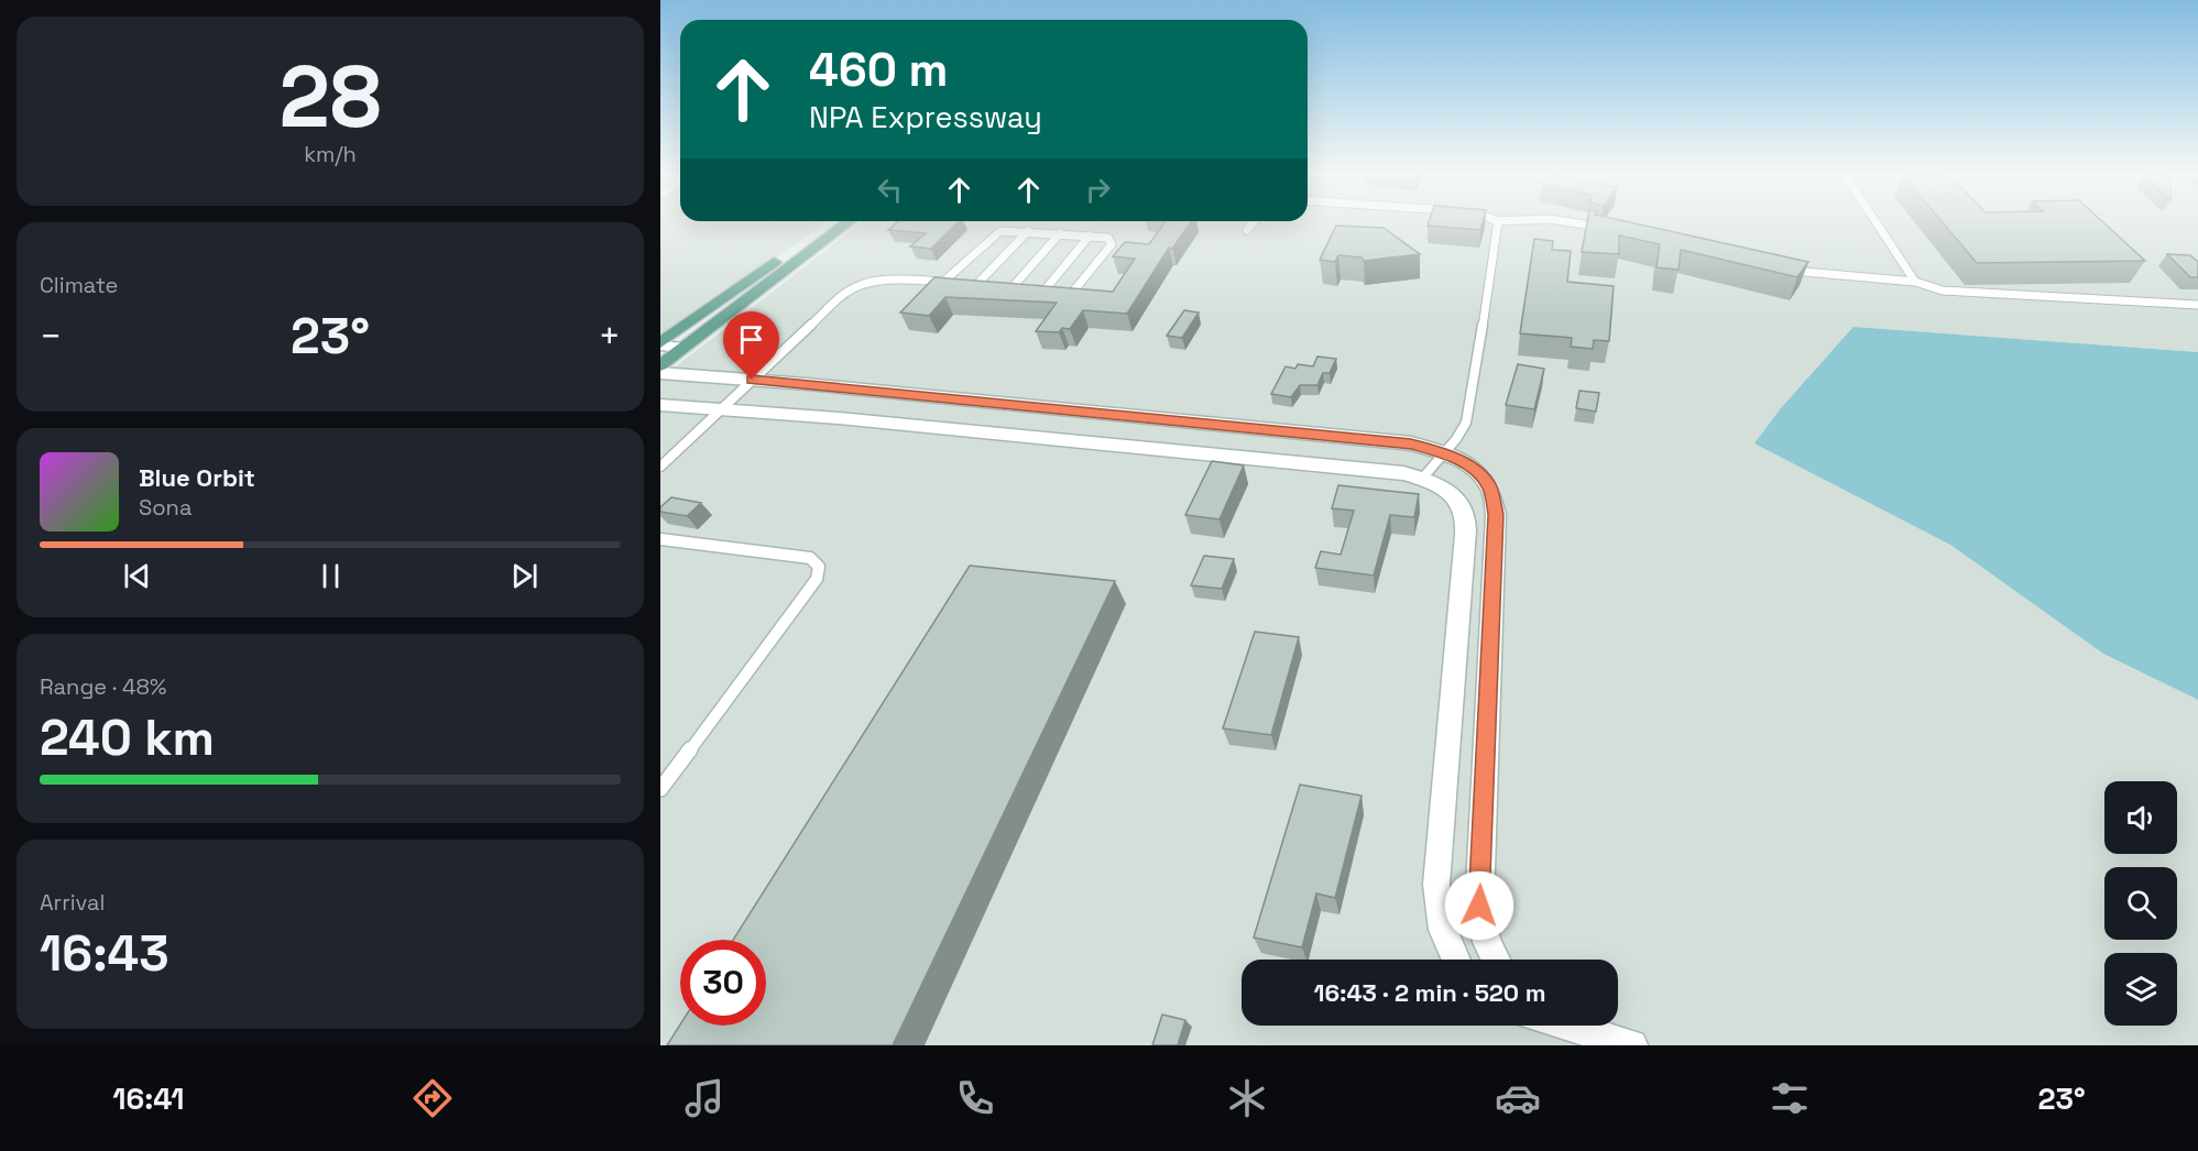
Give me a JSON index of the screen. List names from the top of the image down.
{
  "page": {
    "tile": [
      ["28", "km/h"],
      "Climate",
      ["Range · 48%", "240 km"],
      ["Arrival", "16:43"]
    ],
    "turn": ["460 m", "NPA Expressway"],
    "heat": ["−", "23°", "+"],
    "song": ["Blue Orbit", "Sona"],
    "limit": "30",
    "trip": "16:43 · 2 min · 520 m",
    "tabs": ["16:41", "23°"]
  }
}
